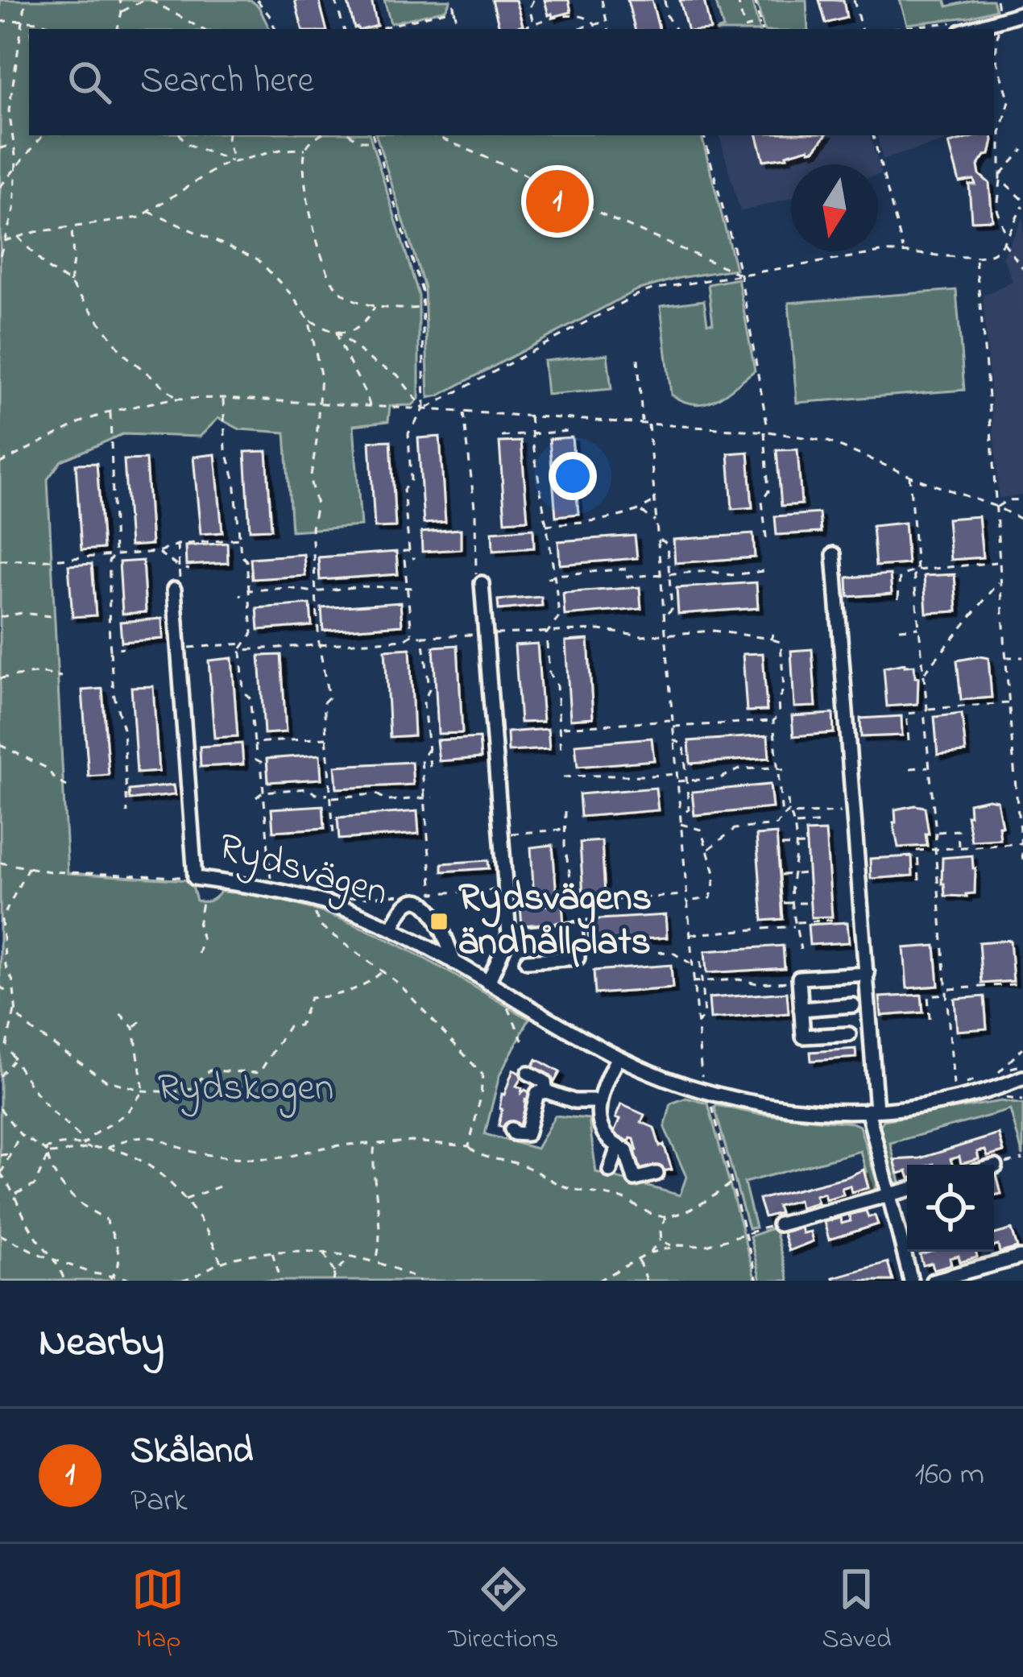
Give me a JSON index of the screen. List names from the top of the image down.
{
  "streets": {
    "street": ["Rydsvägen"]
  },
  "parks": ["Rydskogen"],
  "places": {
    "transit": ["Rydsvägens ändhållplats"]
  },
  "north": "bottom",
  "page": {
    "search": "Search here",
    "pins": "1",
    "heading": "Nearby",
    "list": [
      {
        "mark": "1",
        "name": "Skåland",
        "note": "Park",
        "value": "160 m"
      }
    ],
    "nav": ["Map", "Directions", "Saved"]
  }
}
